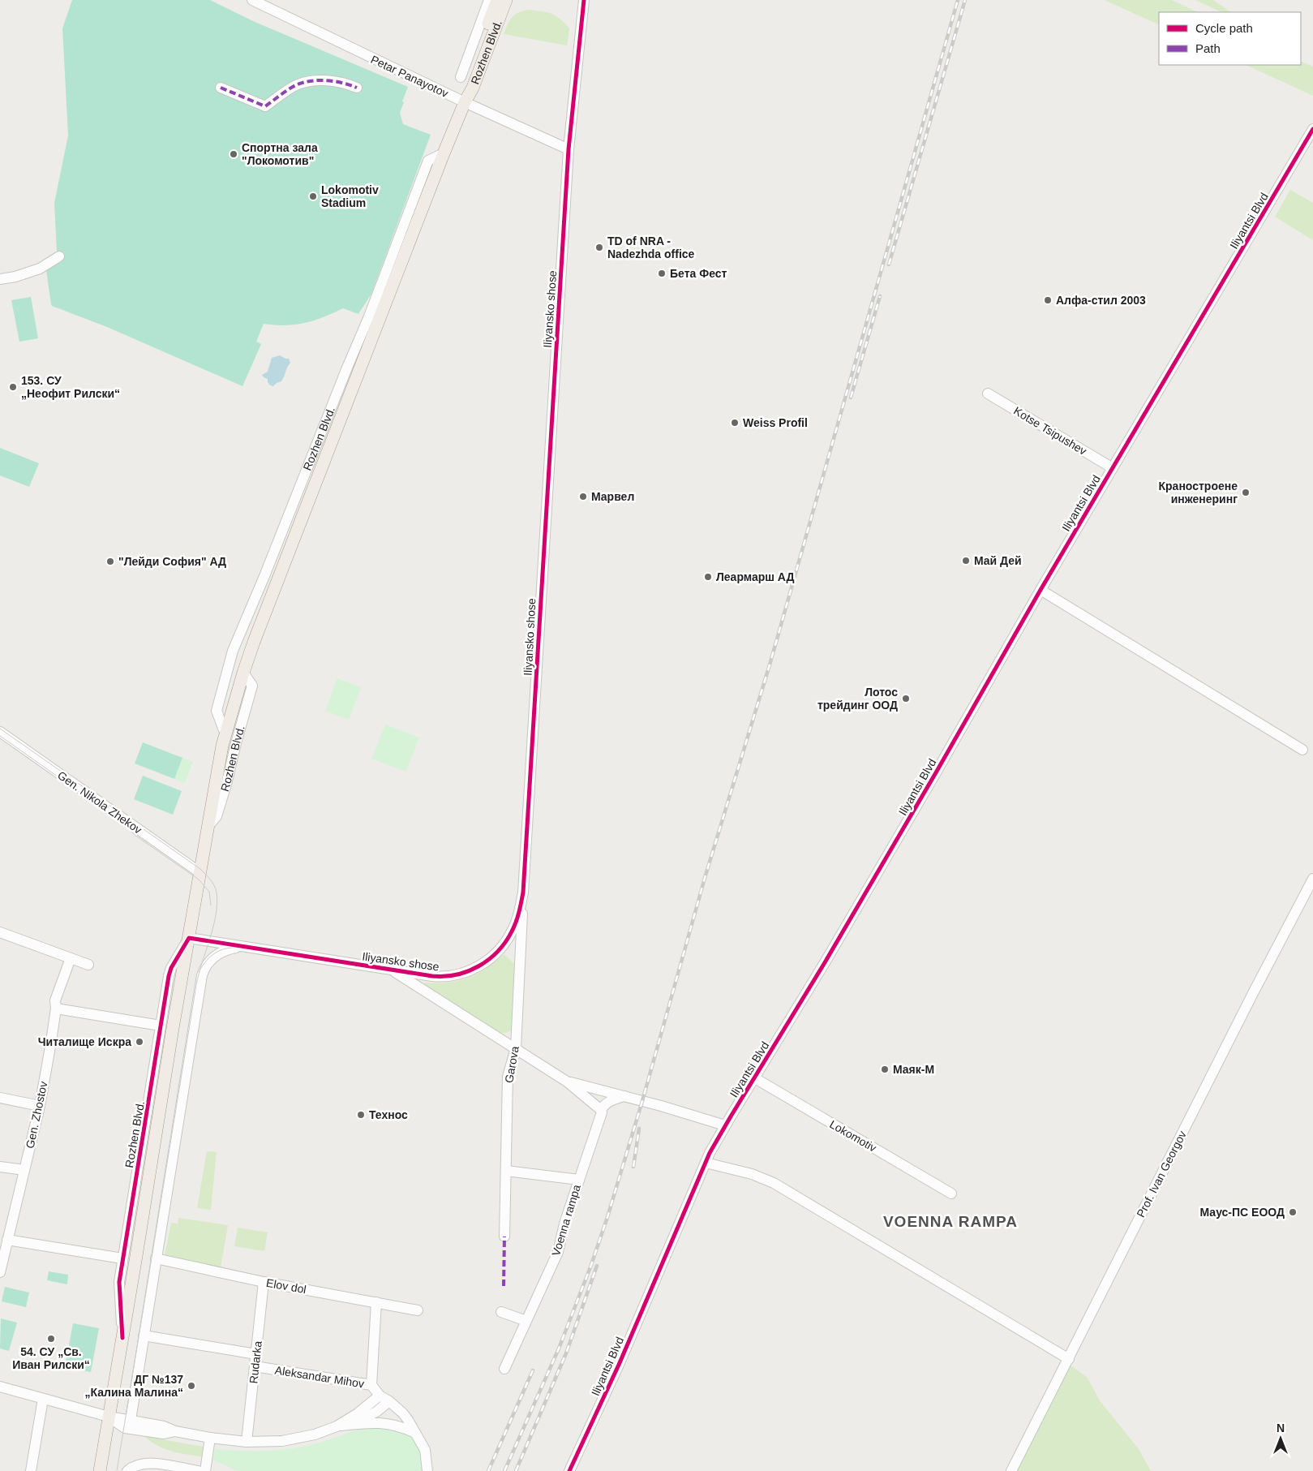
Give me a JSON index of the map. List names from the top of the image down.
{
  "streets": {
    "main road": ["Rozhen Blvd."],
    "street": [
      "Petar Panayotov",
      "Iliyantsi Blvd",
      "Iliyansko shose",
      "Kotse Tsipushev",
      "Gen. Nikola Zhekov",
      "Garova",
      "Gen. Zhostov",
      "Lokomotiv",
      "Prof. Ivan Georgov",
      "Voenna rampa",
      "Elov dol",
      "Rudarka",
      "Aleksandar Mihov"
    ]
  },
  "crossings": [
    ["Rozhen Blvd.", "Petar Panayotov"],
    ["Rozhen Blvd.", "Iliyansko shose"],
    ["Rozhen Blvd.", "Gen. Nikola Zhekov"],
    ["Petar Panayotov", "Iliyansko shose"],
    ["Iliyantsi Blvd", "Kotse Tsipushev"],
    ["Iliyantsi Blvd", "Lokomotiv"],
    ["Iliyansko shose", "Garova"],
    ["Elov dol", "Rudarka"],
    ["Rudarka", "Aleksandar Mihov"]
  ],
  "districts": ["VOENNA RAMPA"],
  "places": [
    "Спортна зала \"Локомотив\"",
    "Lokomotiv Stadium",
    "TD of NRA - Nadezhda office",
    "Бета Фест",
    "Алфа-стил 2003",
    "153. СУ „Неофит Рилски“",
    "Weiss Profil",
    "Краностроене инженеринг",
    "Марвел",
    "Май Дей",
    "\"Лейди София\" АД",
    "Леармарш АД",
    "Лотос трейдинг ООД",
    "Читалище Искра",
    "Маяк-М",
    "Технос",
    "Маус-ПС ЕООД",
    "54. СУ „Св. Иван Рилски“",
    "ДГ №137 „Калина Малина“"
  ],
  "legend": ["Cycle path", "Path"],
  "north": "top"
}
